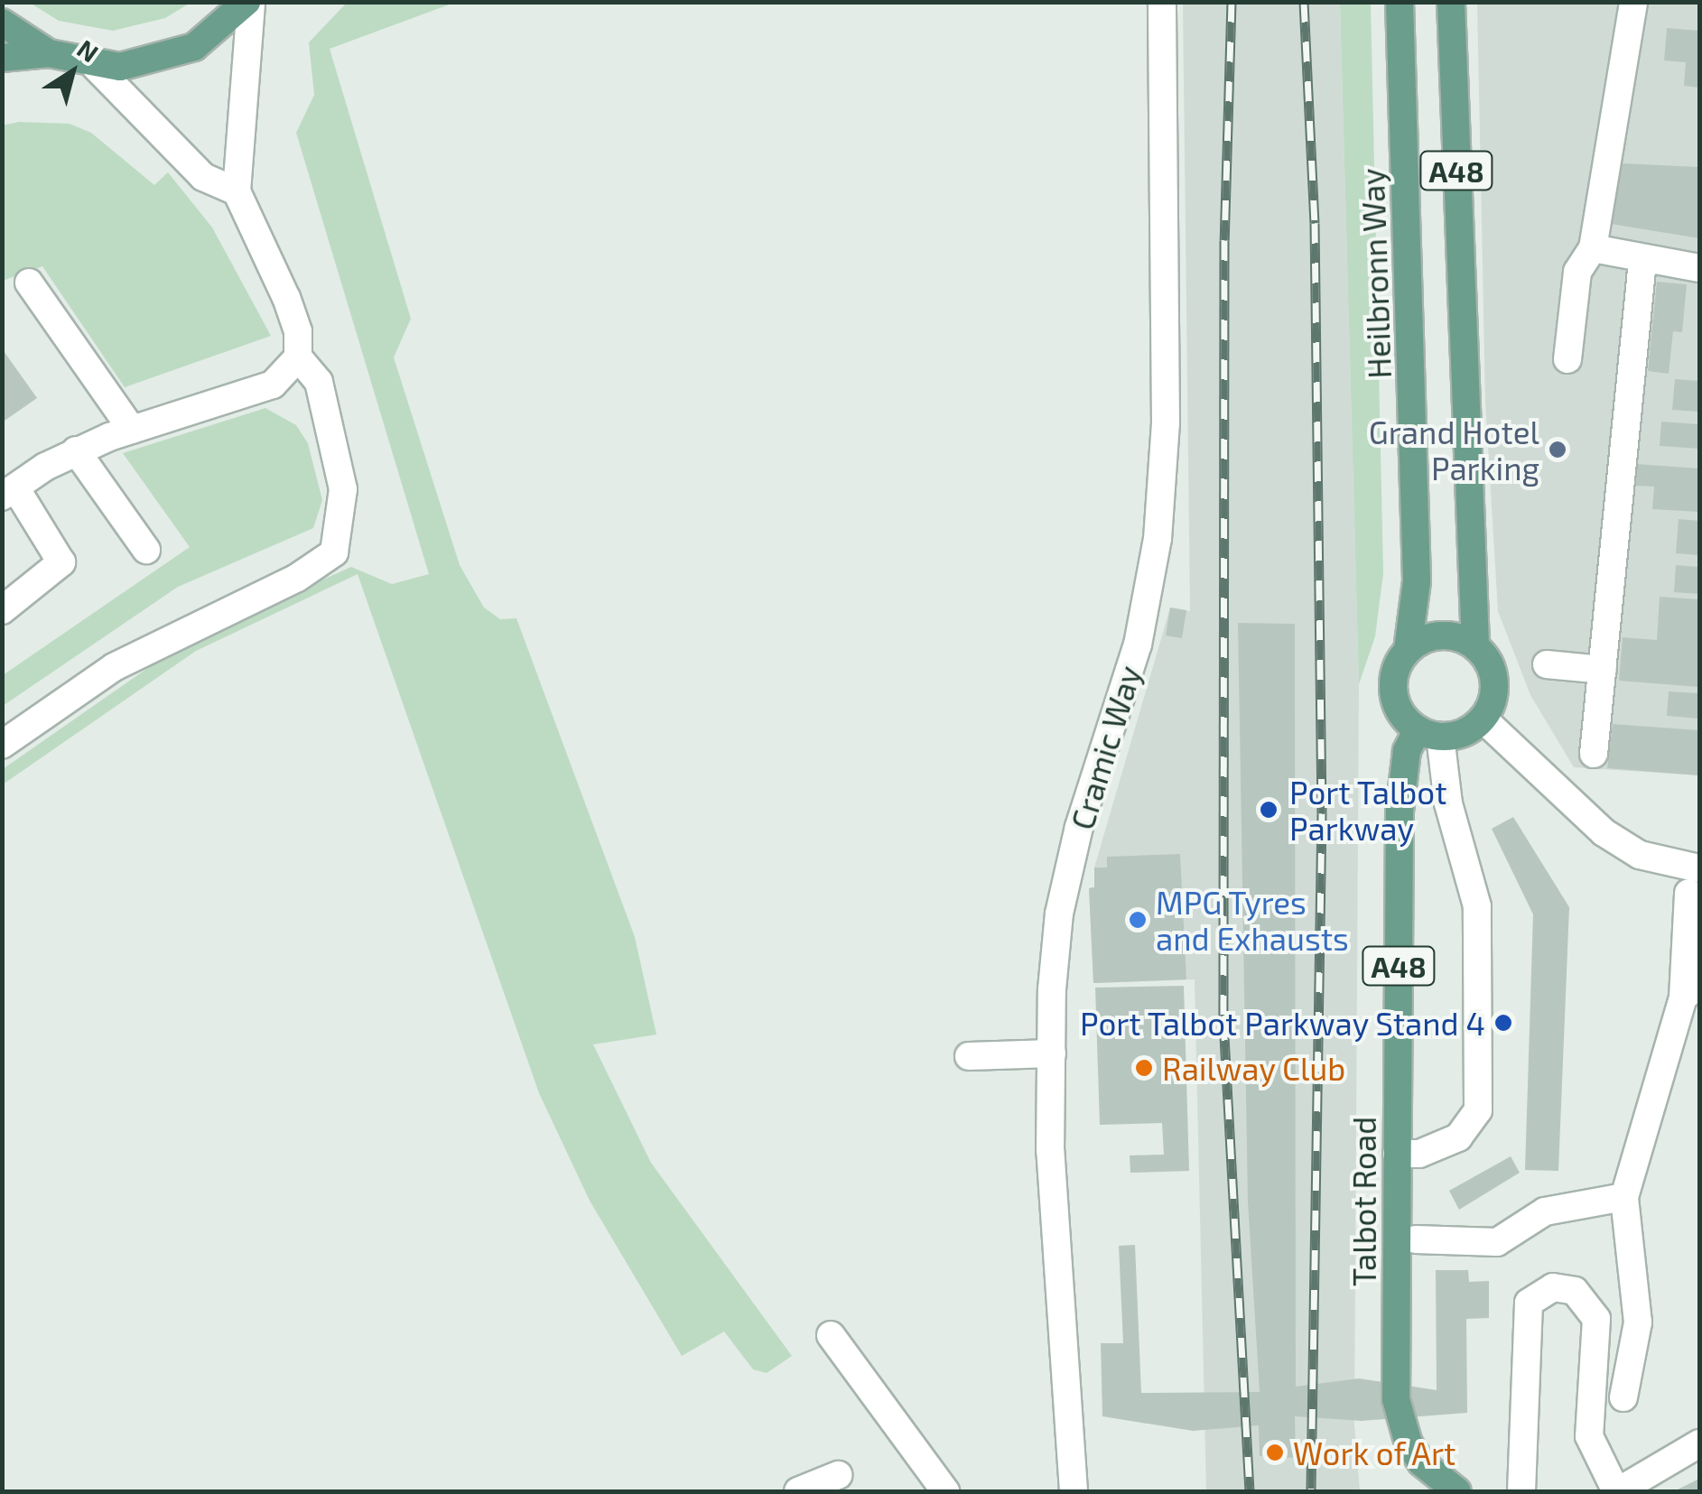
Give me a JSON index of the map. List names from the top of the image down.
{
  "streets": {
    "main road": ["A48", "Heilbronn Way", "Talbot Road"],
    "street": ["Cramic Way"]
  },
  "crossings": [
    ["A48", "Heilbronn Way"],
    ["A48", "Talbot Road"],
    ["Heilbronn Way", "Talbot Road"]
  ],
  "places": [
    "Grand Hotel Parking",
    "Port Talbot Parkway",
    "MPG Tyres and Exhausts",
    "Port Talbot Parkway Stand 4",
    "Railway Club",
    "Work of Art"
  ],
  "north": "top right"
}
